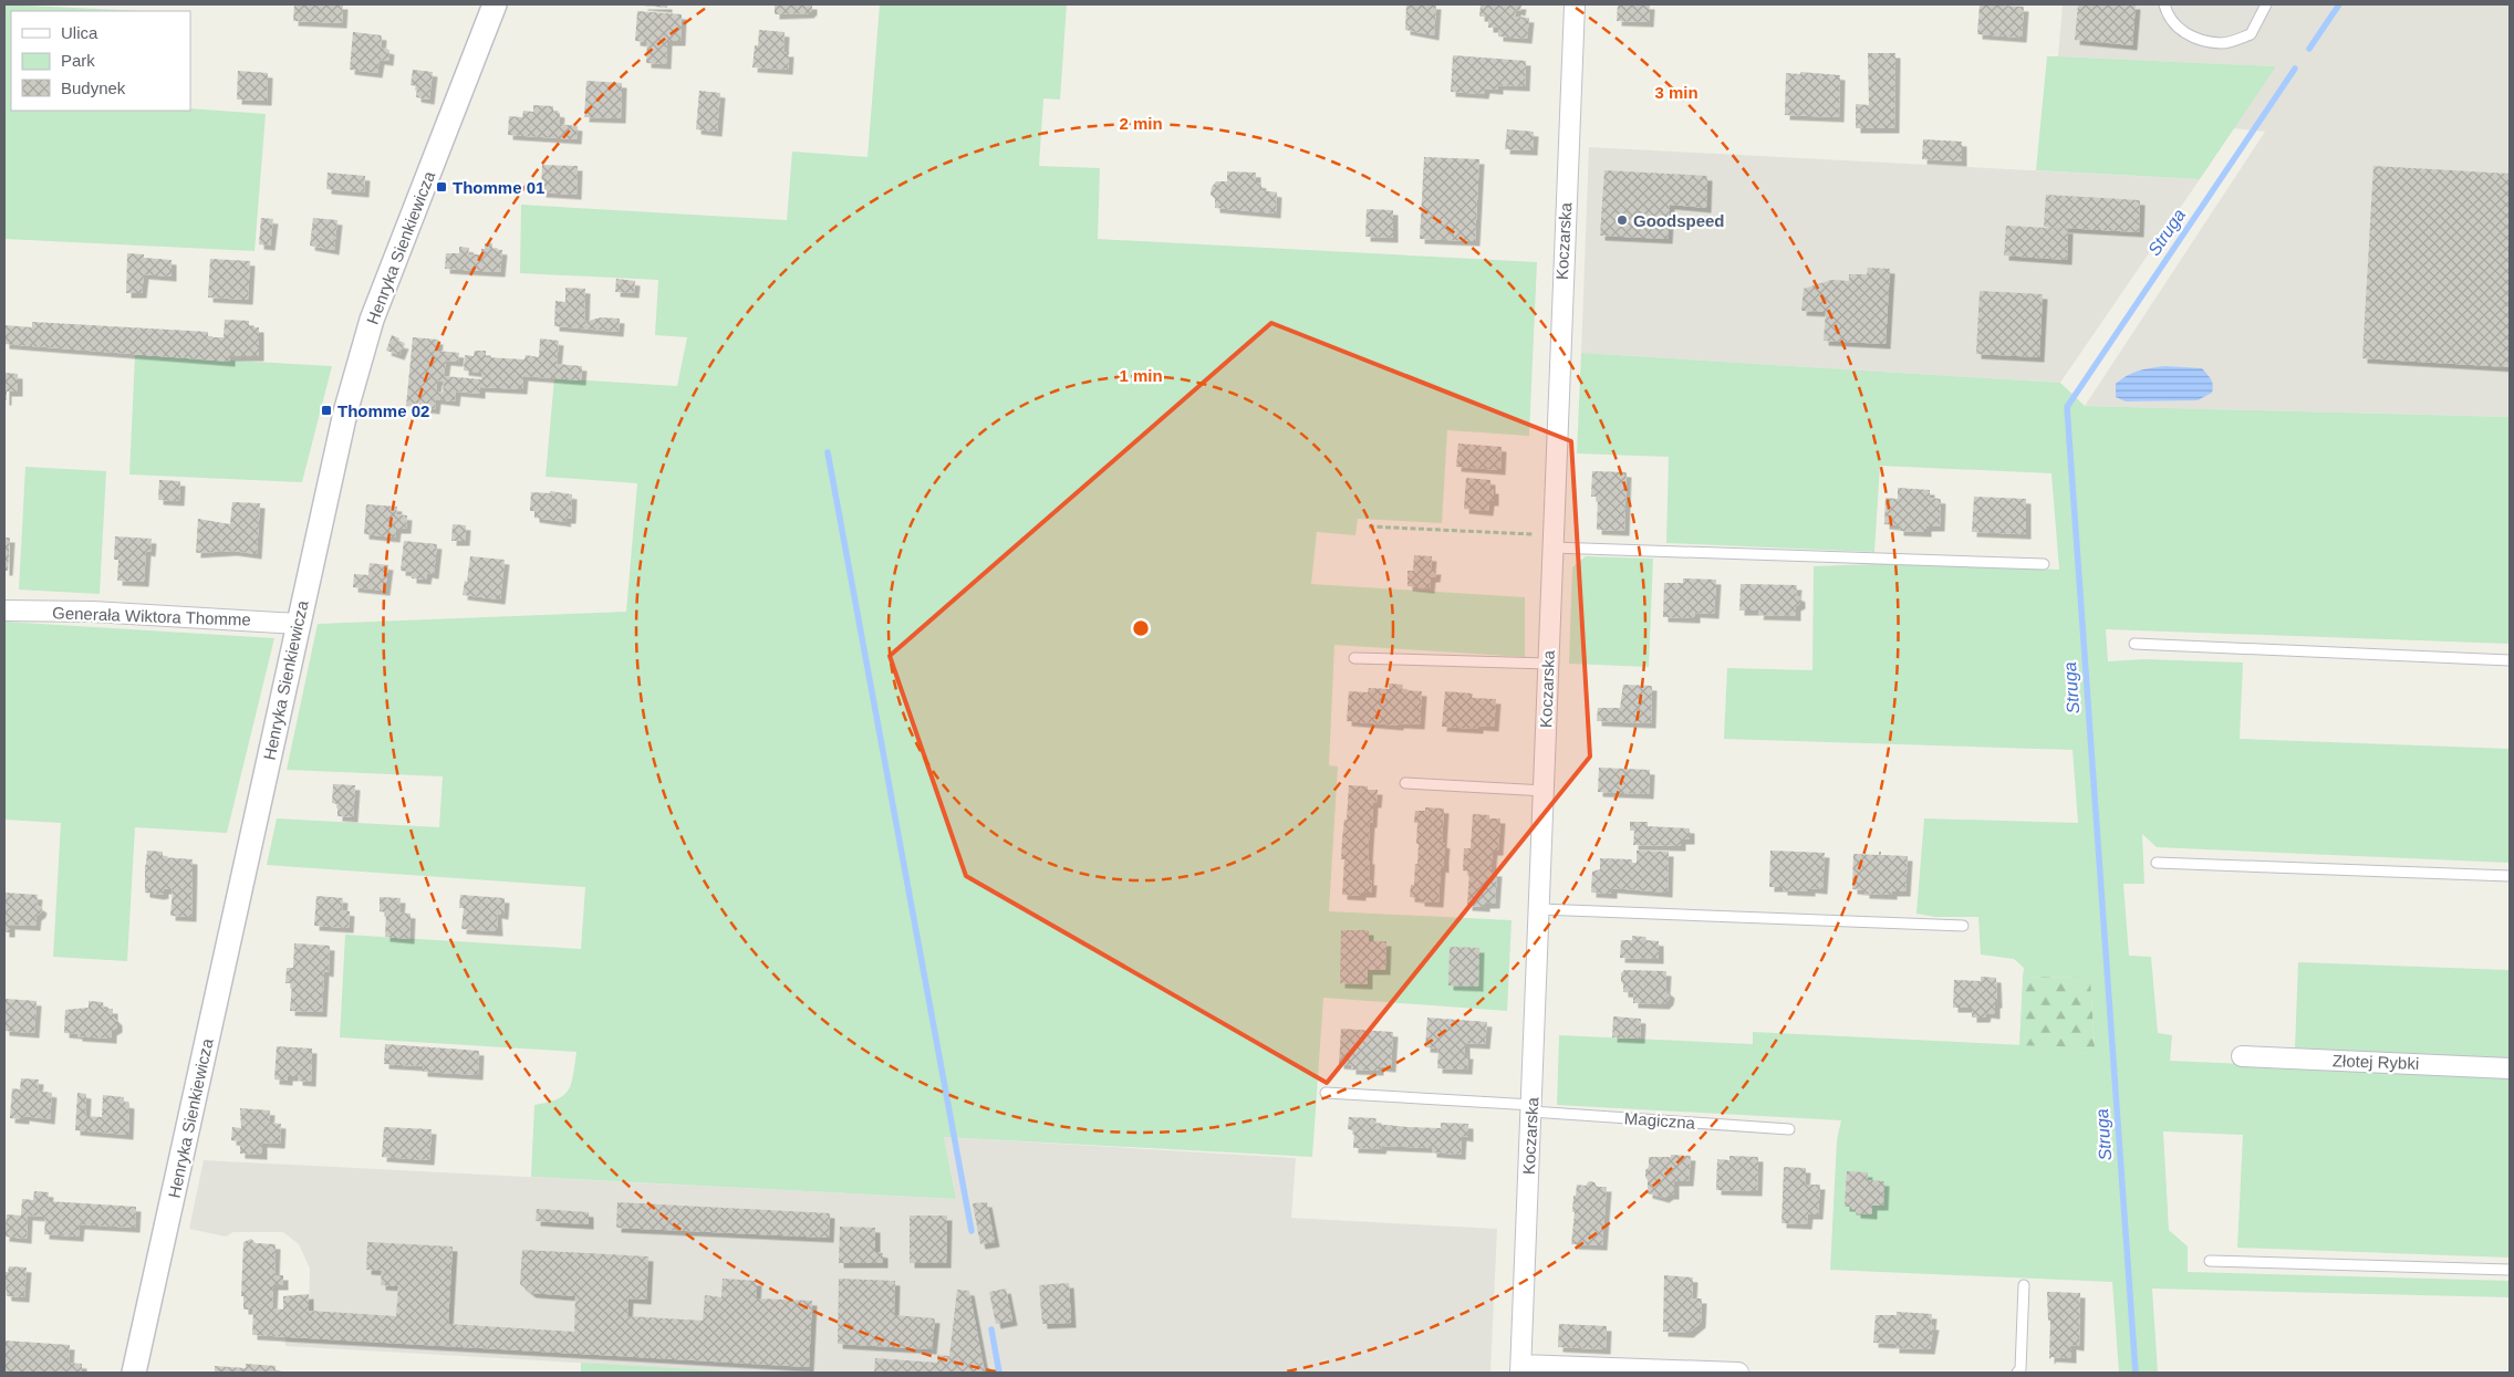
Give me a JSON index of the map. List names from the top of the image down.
{
  "streets": {
    "street": [
      "Koczarska",
      "Henryka Sienkiewicza",
      "Generała Wiktora Thomme",
      "Złotej Rybki"
    ],
    "lane": ["Magiczna"]
  },
  "crossings": [
    ["Koczarska", "Magiczna"],
    ["Henryka Sienkiewicza", "Generała Wiktora Thomme"]
  ],
  "water": ["Struga"],
  "places": {
    "transit": ["Thomme 01", "Thomme 02"],
    "other": ["Goodspeed"]
  },
  "legend": ["Ulica", "Park", "Budynek"],
  "rings": ["3 min", "2 min", "1 min"]
}
